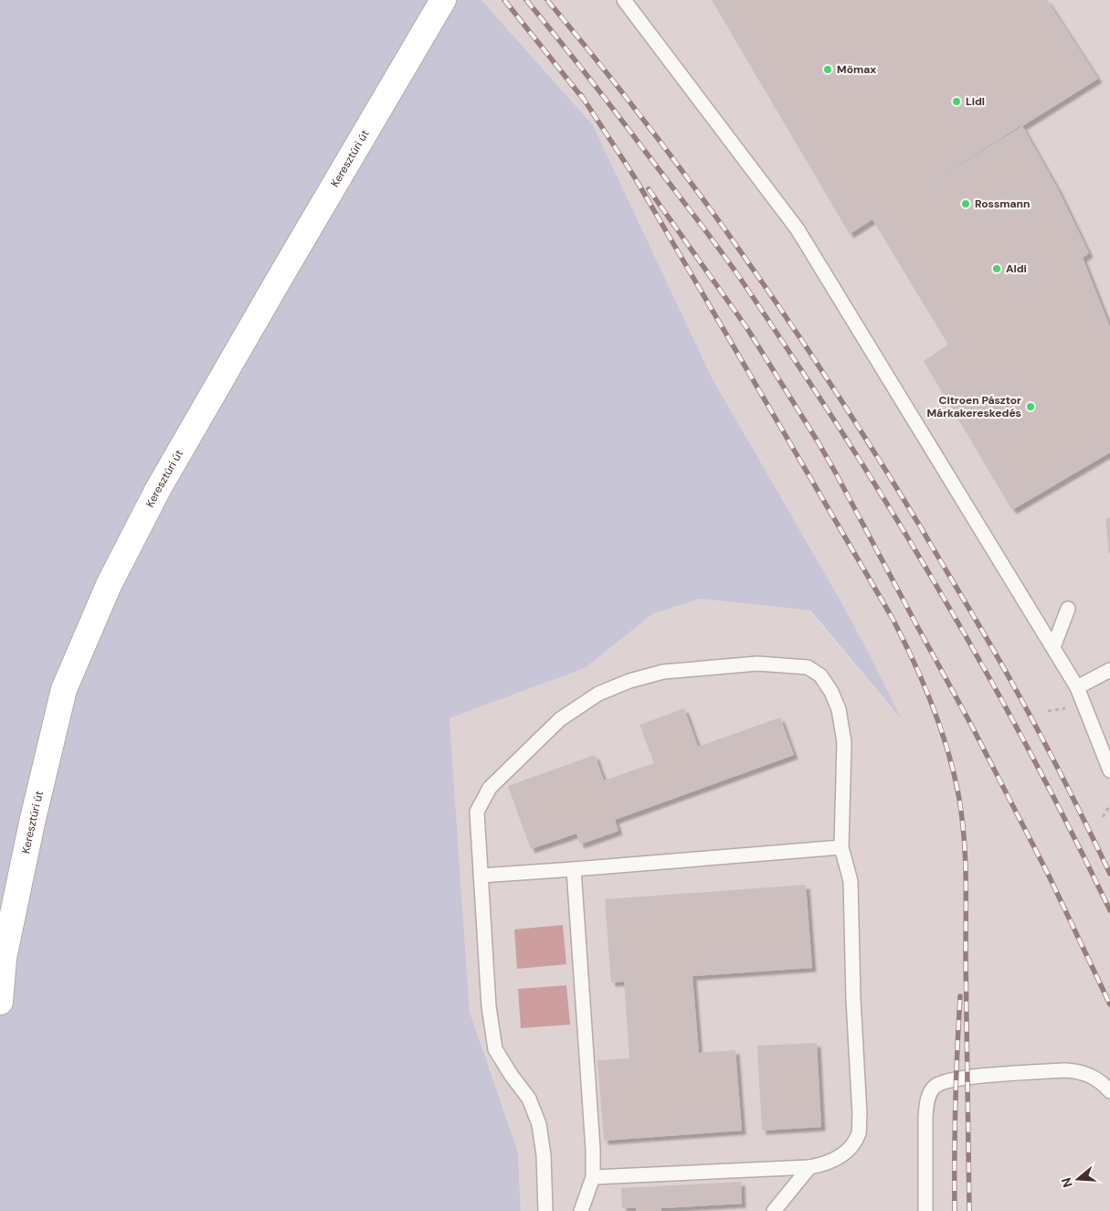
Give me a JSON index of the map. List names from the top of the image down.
{
  "streets": {
    "main road": ["Keresztúri út"]
  },
  "places": [
    "Mömax",
    "Lidl",
    "Rossmann",
    "Aldi",
    "Citroen Pásztor Márkakereskedés"
  ],
  "north": "left"
}
